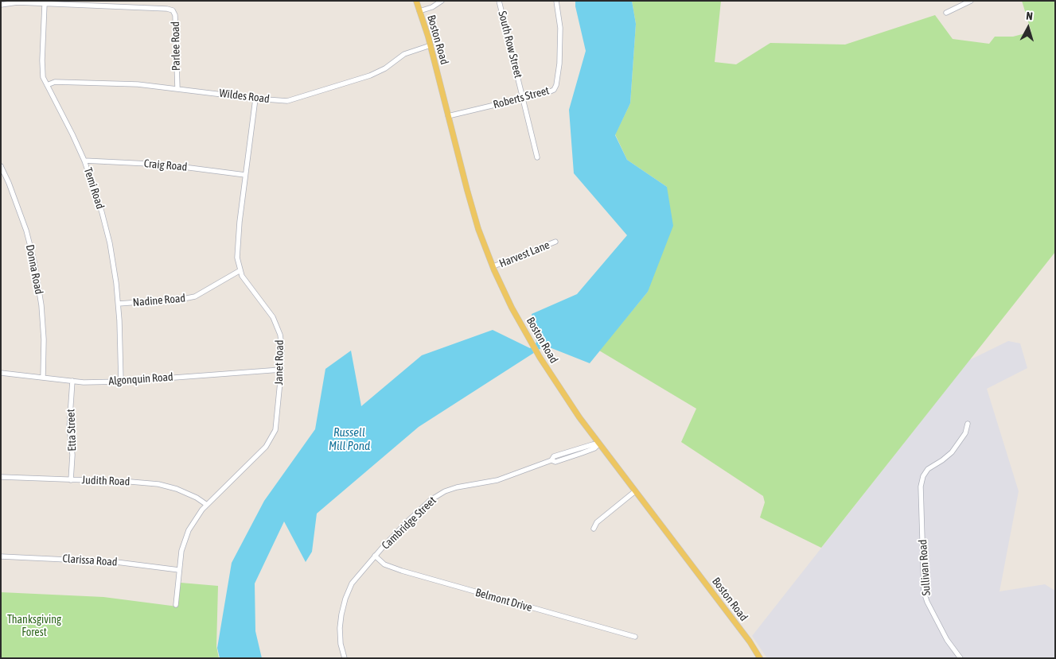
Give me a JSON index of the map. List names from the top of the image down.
{
  "streets": {
    "main road": ["Boston Road"],
    "street": [
      "South Row Street",
      "Parlee Road",
      "Wildes Road",
      "Roberts Street",
      "Craig Road",
      "Temi Road",
      "Harvest Lane",
      "Donna Road",
      "Nadine Road",
      "Janet Road",
      "Algonquin Road",
      "Etta Street",
      "Judith Road",
      "Cambridge Street",
      "Clarissa Road",
      "Sullivan Road",
      "Belmont Drive"
    ]
  },
  "crossings": [
    ["Boston Road", "Wildes Road"],
    ["Boston Road", "Roberts Street"],
    ["Boston Road", "Harvest Lane"],
    ["Boston Road", "Cambridge Street"],
    ["South Row Street", "Roberts Street"],
    ["Parlee Road", "Wildes Road"],
    ["Parlee Road", "Temi Road"],
    ["Wildes Road", "Temi Road"],
    ["Wildes Road", "Janet Road"],
    ["Craig Road", "Temi Road"],
    ["Craig Road", "Janet Road"],
    ["Temi Road", "Nadine Road"],
    ["Temi Road", "Algonquin Road"],
    ["Donna Road", "Algonquin Road"],
    ["Nadine Road", "Janet Road"],
    ["Janet Road", "Algonquin Road"],
    ["Janet Road", "Judith Road"],
    ["Janet Road", "Clarissa Road"],
    ["Algonquin Road", "Etta Street"],
    ["Etta Street", "Judith Road"],
    ["Cambridge Street", "Belmont Drive"]
  ],
  "water": ["Russell Mill Pond"],
  "parks": ["Thanksgiving Forest"],
  "north": "top"
}
